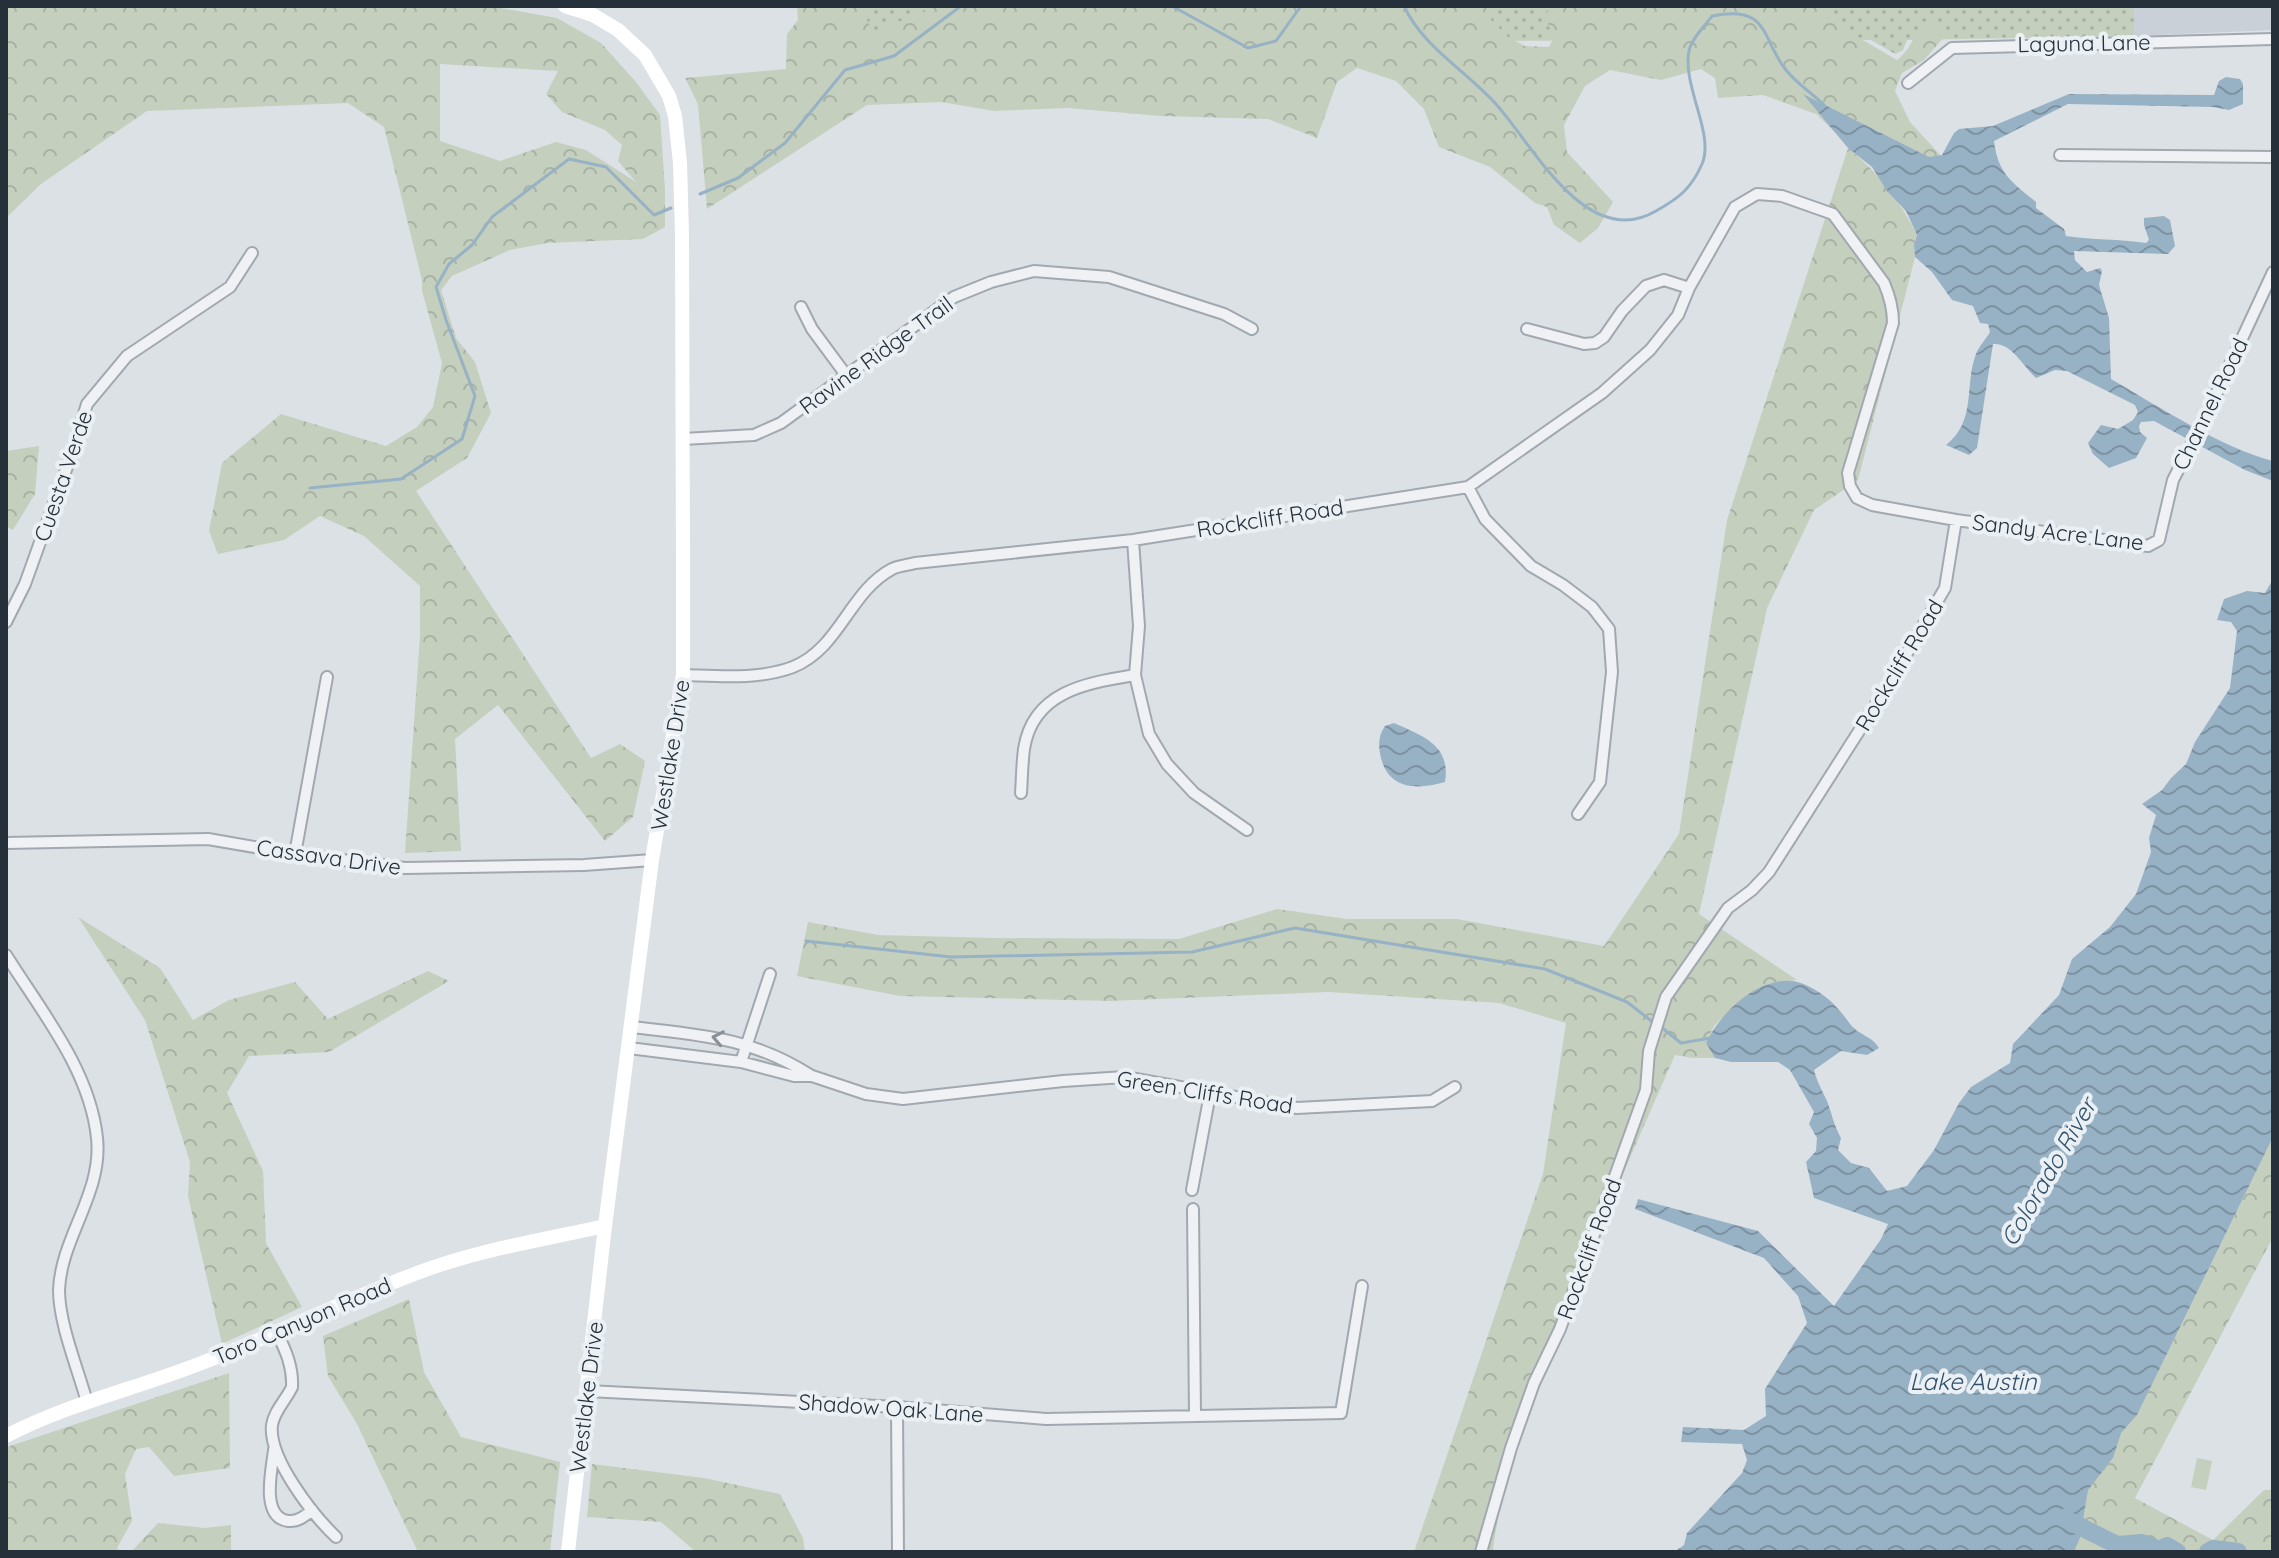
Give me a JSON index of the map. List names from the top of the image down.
{
  "streets": {
    "street": [
      "Laguna Lane",
      "Ravine Ridge Trail",
      "Channel Road",
      "Cuesta Verde",
      "Rockcliff Road",
      "Sandy Acre Lane",
      "Westlake Drive",
      "Cassava Drive",
      "Green Cliffs Road",
      "Toro Canyon Road",
      "Shadow Oak Lane"
    ]
  },
  "crossings": [
    ["Ravine Ridge Trail", "Westlake Drive"],
    ["Channel Road", "Sandy Acre Lane"],
    ["Rockcliff Road", "Sandy Acre Lane"],
    ["Rockcliff Road", "Westlake Drive"],
    ["Westlake Drive", "Cassava Drive"],
    ["Westlake Drive", "Green Cliffs Road"],
    ["Westlake Drive", "Toro Canyon Road"],
    ["Westlake Drive", "Shadow Oak Lane"]
  ],
  "water": ["Colorado River", "Lake Austin"]
}
